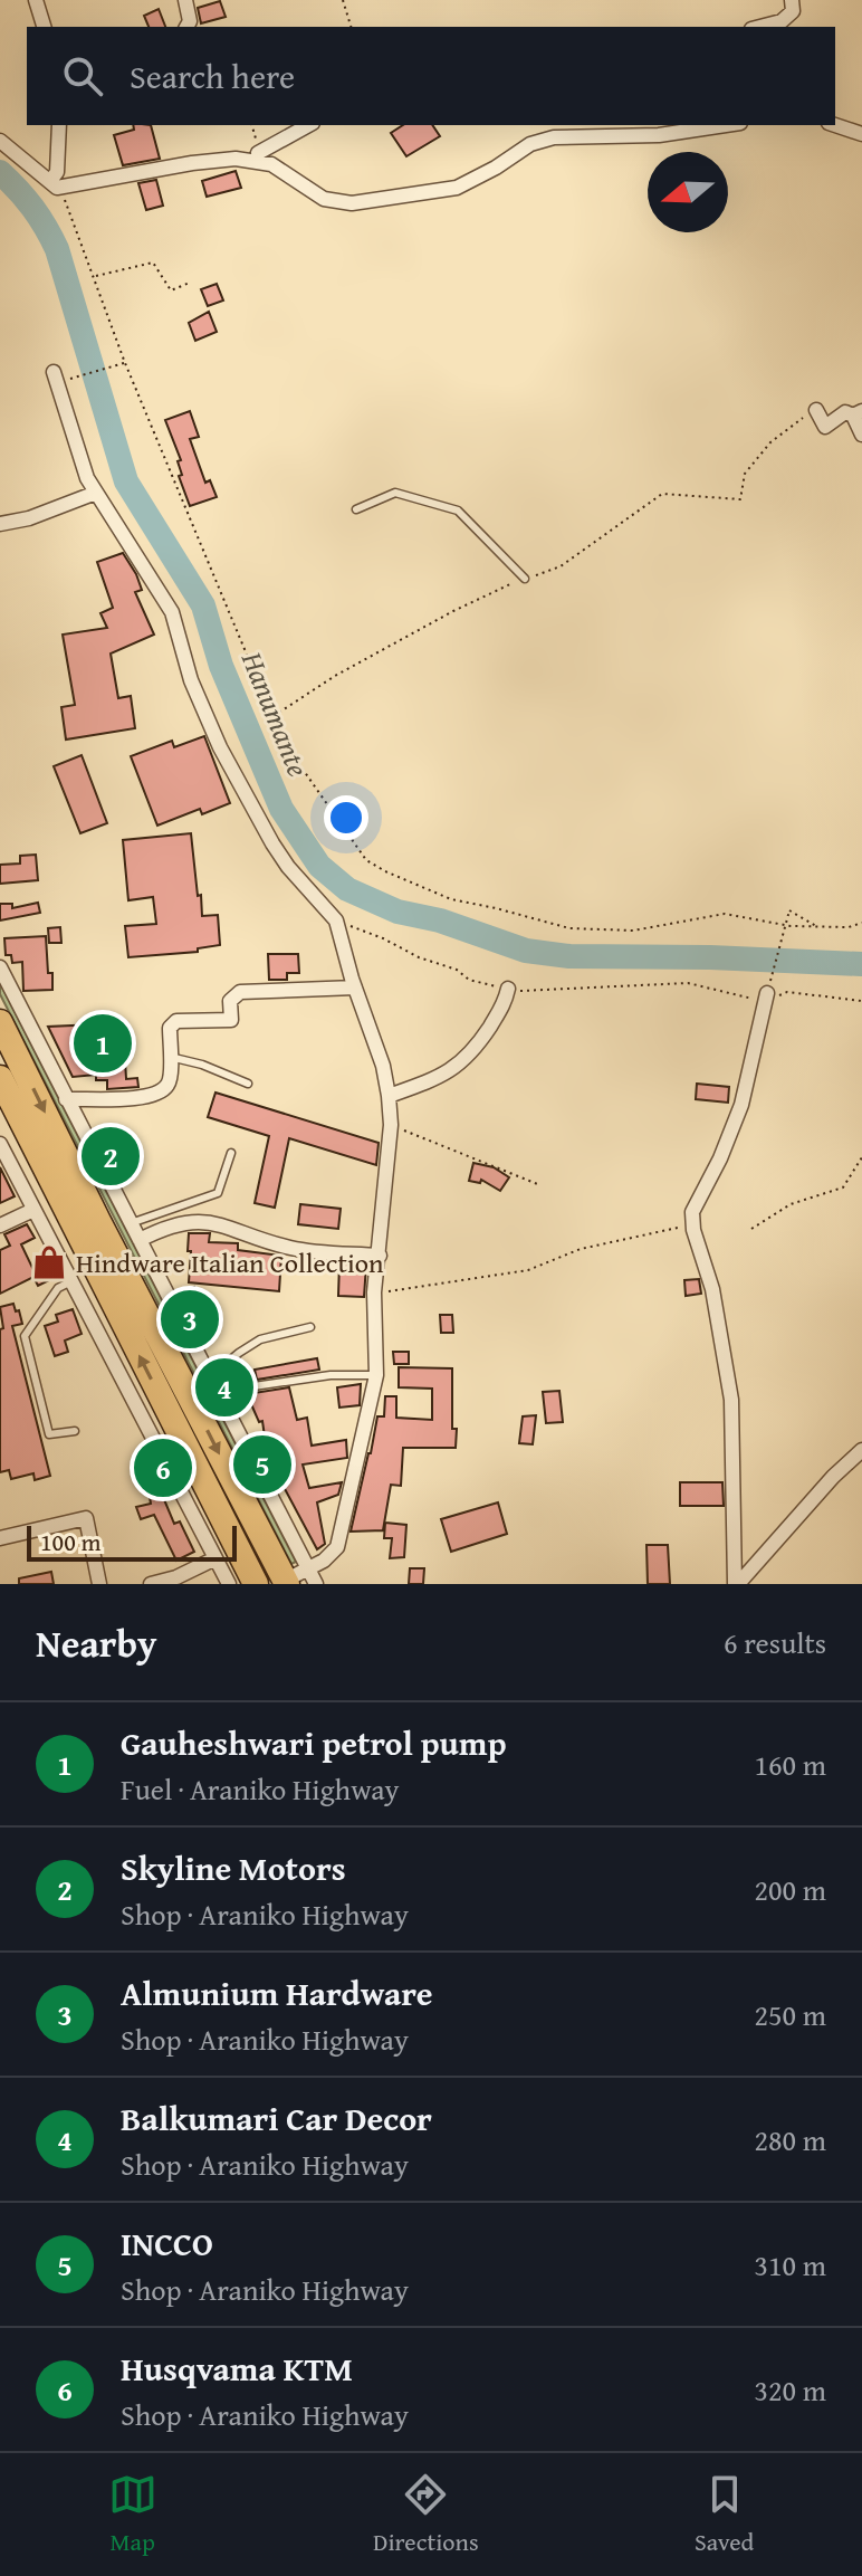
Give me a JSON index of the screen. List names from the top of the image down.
{
  "water": ["Hanumante"],
  "places": {
    "shop": ["Hindware Italian Collection"]
  },
  "scale_bar": "100 m",
  "north": "left",
  "page": {
    "search": "Search here",
    "pins": [
      "1",
      "2",
      "3",
      "4",
      "5",
      "6"
    ],
    "scale": "100 m",
    "heading": ["Nearby", "6 results"],
    "list": [
      {
        "mark": "1",
        "name": "Gauheshwari petrol pump",
        "note": "Fuel · Araniko Highway",
        "value": "160 m"
      },
      {
        "mark": "2",
        "name": "Skyline Motors",
        "note": "Shop · Araniko Highway",
        "value": "200 m"
      },
      {
        "mark": "3",
        "name": "Almunium Hardware",
        "note": "Shop · Araniko Highway",
        "value": "250 m"
      },
      {
        "mark": "4",
        "name": "Balkumari Car Decor",
        "note": "Shop · Araniko Highway",
        "value": "280 m"
      },
      {
        "mark": "5",
        "name": "INCCO",
        "note": "Shop · Araniko Highway",
        "value": "310 m"
      },
      {
        "mark": "6",
        "name": "Husqvama KTM",
        "note": "Shop · Araniko Highway",
        "value": "320 m"
      }
    ],
    "nav": ["Map", "Directions", "Saved"]
  }
}
